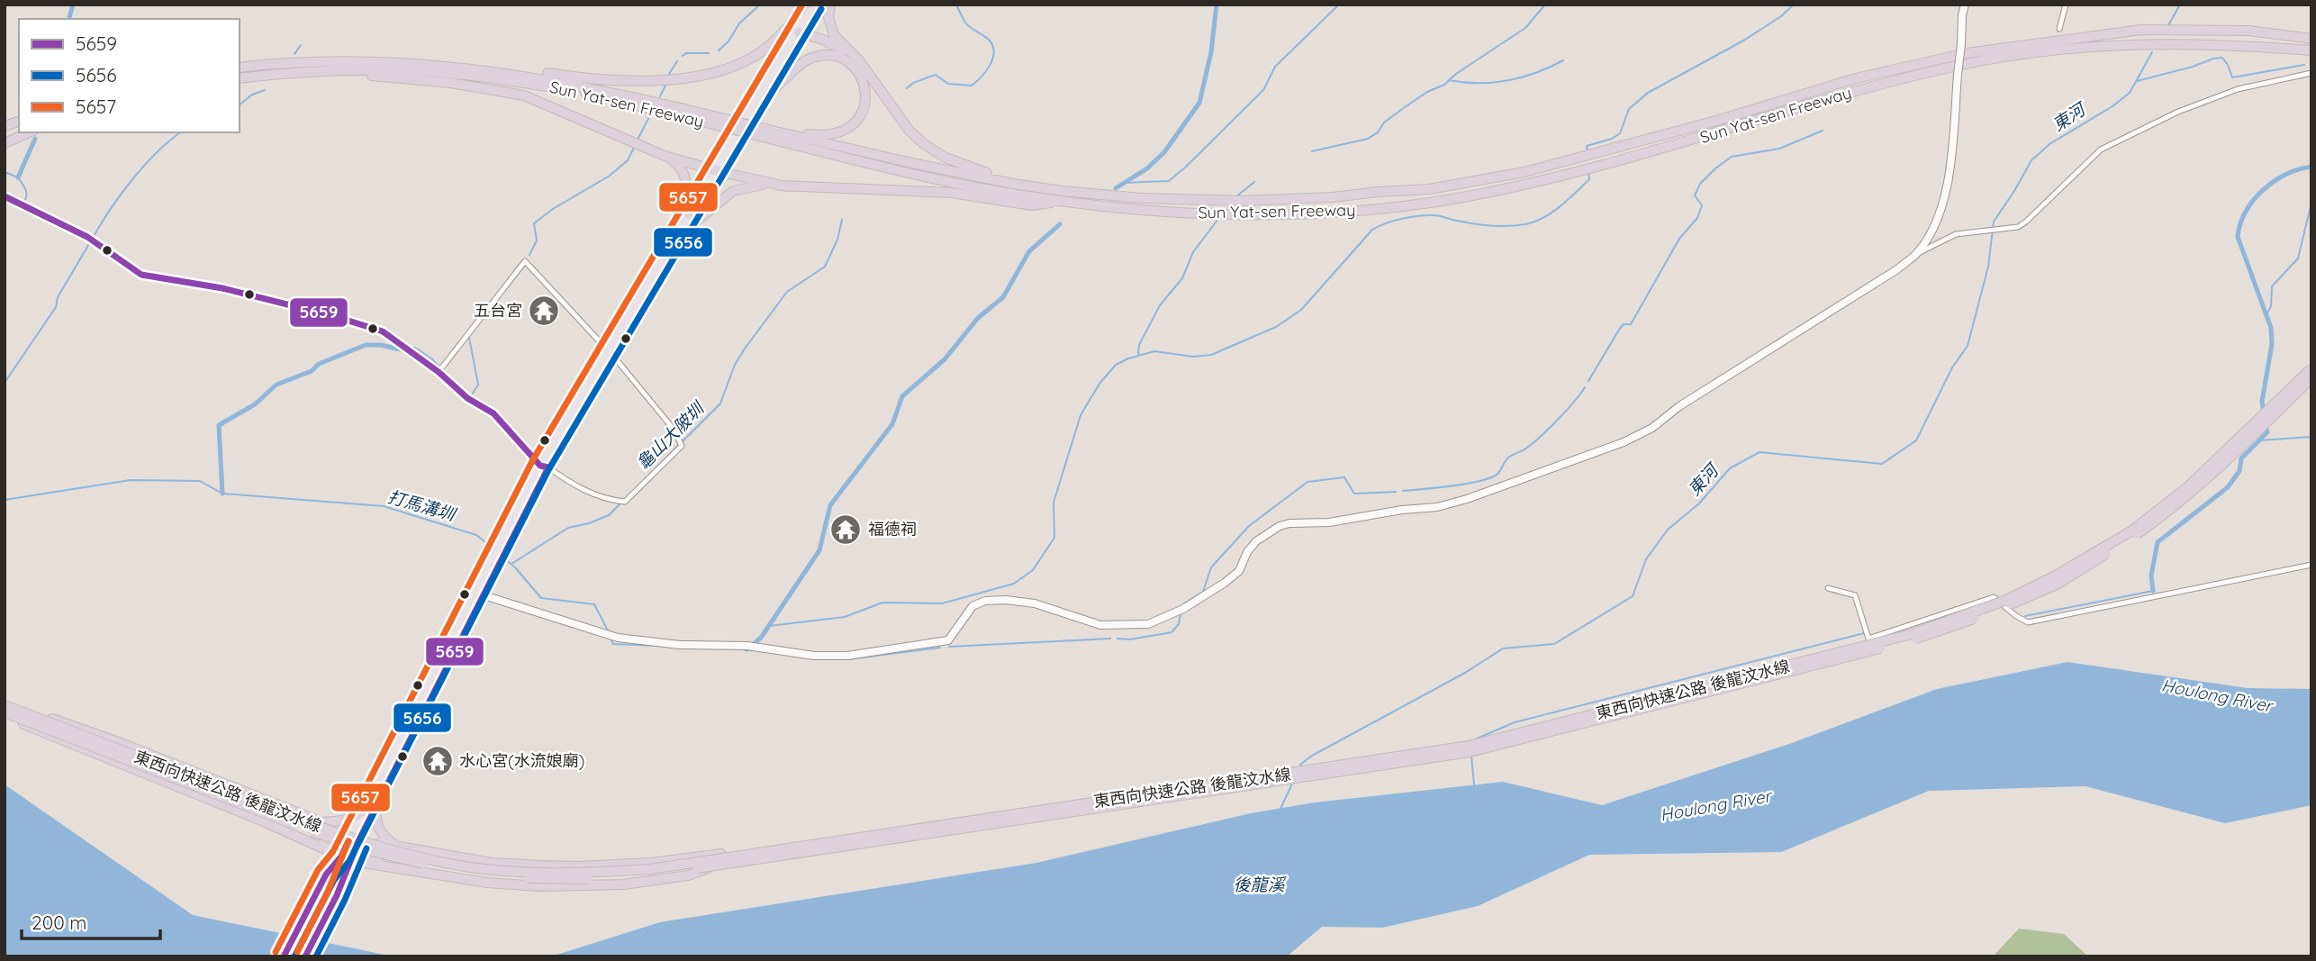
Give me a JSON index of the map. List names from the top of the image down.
{
  "streets": {
    "highway": ["Sun Yat-sen Freeway", "東西向快速公路 後龍汶水線"]
  },
  "water": [
    "東河",
    "龜山大陂圳",
    "打馬溝圳",
    "Houlong River",
    "後龍溪"
  ],
  "places": {
    "temple": ["五台宮", "福德祠", "水心宮(水流娘廟)"]
  },
  "lines": ["transit line 5657", "transit line 5656", "transit line 5659"],
  "legend": ["5659", "5656", "5657"],
  "scale_bar": "200 m"
}
